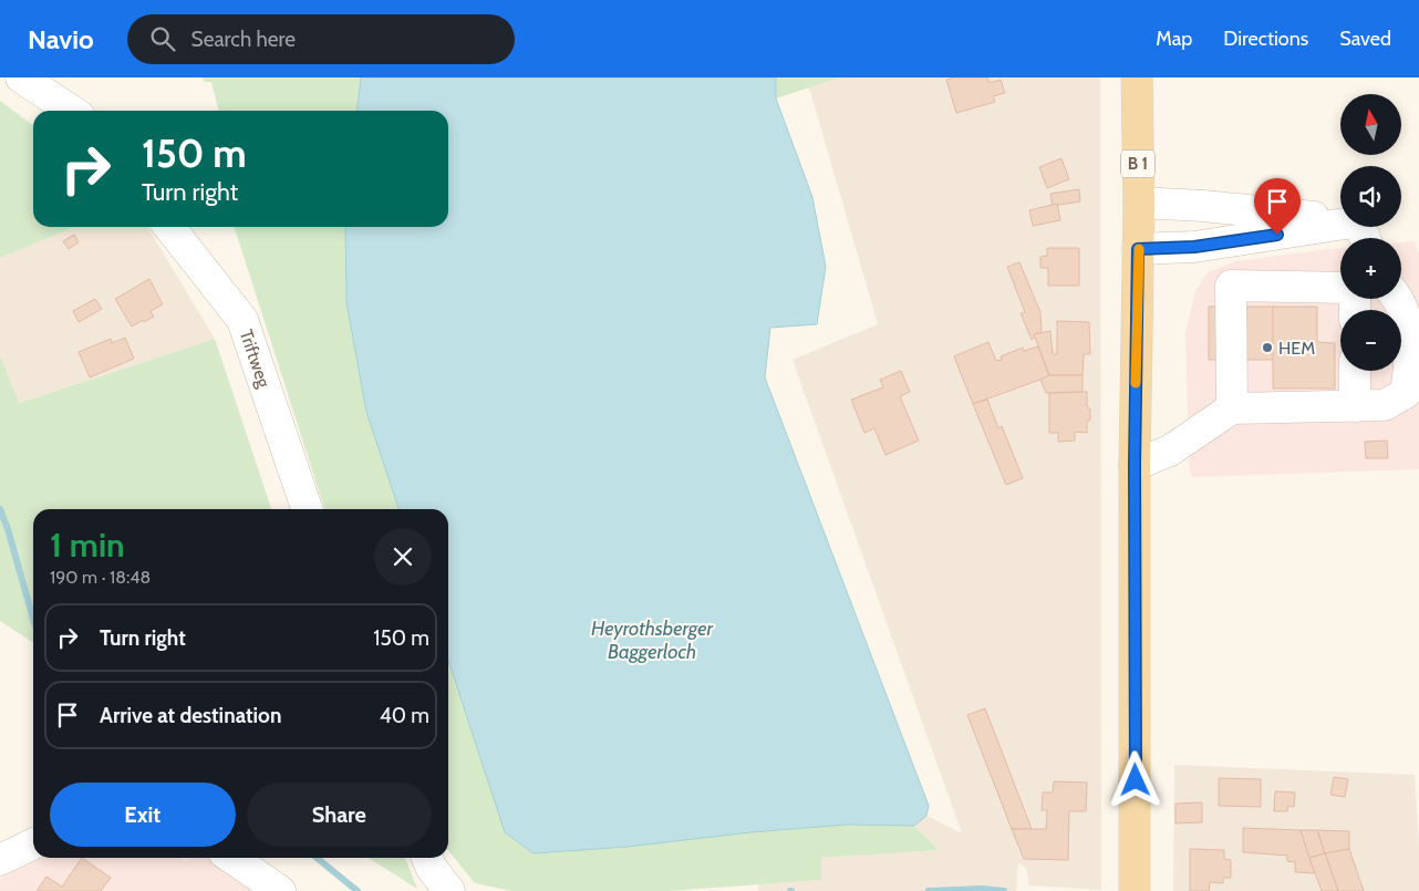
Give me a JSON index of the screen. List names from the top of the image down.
{
  "streets": {
    "main road": ["B 1"],
    "lane": ["Triftweg"]
  },
  "water": ["Heyrothsberger Baggerloch"],
  "places": ["HEM"],
  "north": "top",
  "page": {
    "header": "Navio",
    "search": "Search here",
    "nav": ["Map", "Directions", "Saved"],
    "map_buttons": ["+", "−"],
    "turn": ["150 m", "Turn right"],
    "heading": ["1 min", "190 m · 18:48"],
    "list": [
      {
        "name": "Turn right",
        "value": "150 m"
      },
      {
        "name": "Arrive at destination",
        "value": "40 m"
      }
    ],
    "buttons": ["Exit", "Share"]
  }
}
